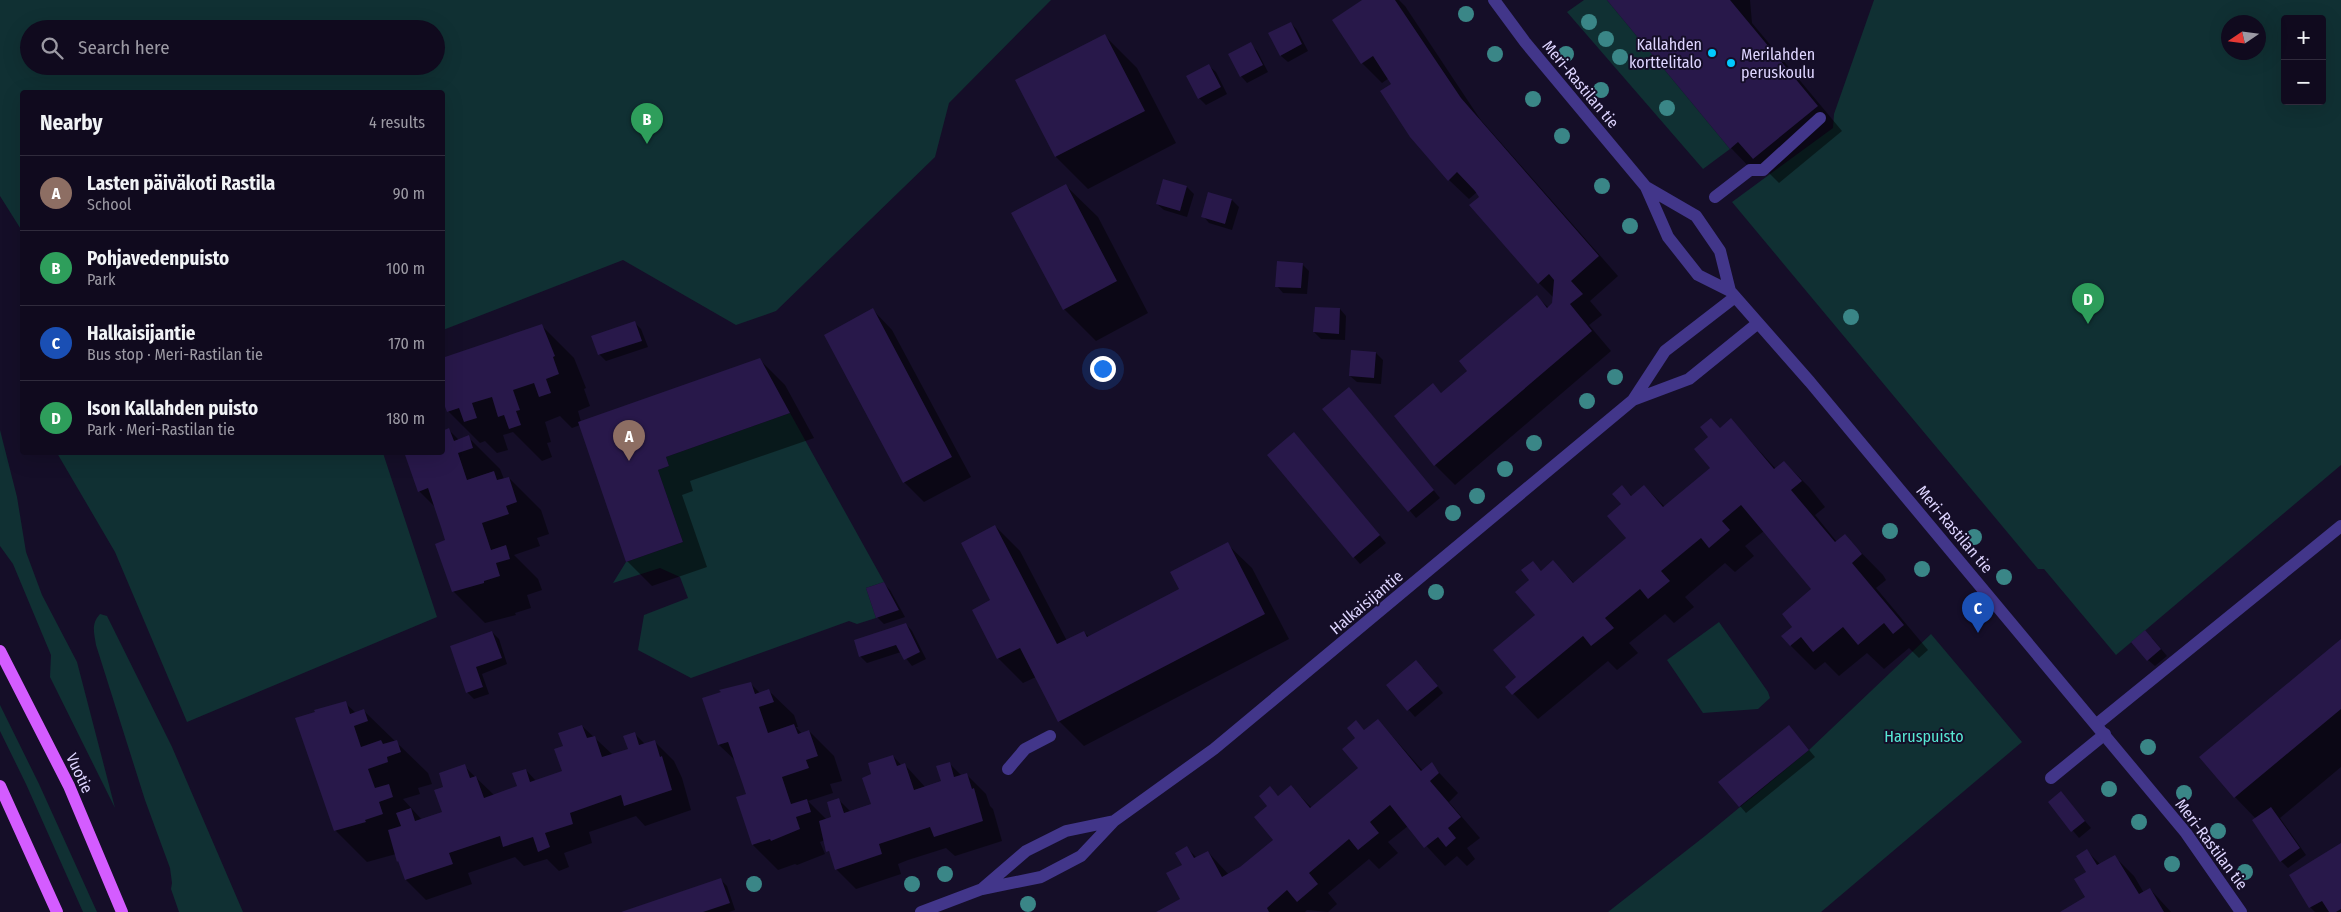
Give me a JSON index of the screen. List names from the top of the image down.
{
  "streets": {
    "main road": ["Vuotie"],
    "street": ["Meri-Rastilan tie", "Halkaisijantie"]
  },
  "crossings": [
    ["Meri-Rastilan tie", "Halkaisijantie"]
  ],
  "parks": ["Haruspuisto"],
  "places": ["Kallahden korttelitalo", "Merilahden peruskoulu"],
  "north": "left",
  "page": {
    "map_buttons": ["+", "−"],
    "search": "Search here",
    "heading": ["Nearby", "4 results"],
    "pins": [
      "B",
      "D",
      "A",
      "C"
    ],
    "list": [
      {
        "mark": "A",
        "name": "Lasten päiväkoti Rastila",
        "note": "School",
        "value": "90 m"
      },
      {
        "mark": "B",
        "name": "Pohjavedenpuisto",
        "note": "Park",
        "value": "100 m"
      },
      {
        "mark": "C",
        "name": "Halkaisijantie",
        "note": "Bus stop · Meri-Rastilan tie",
        "value": "170 m"
      },
      {
        "mark": "D",
        "name": "Ison Kallahden puisto",
        "note": "Park · Meri-Rastilan tie",
        "value": "180 m"
      }
    ]
  }
}
